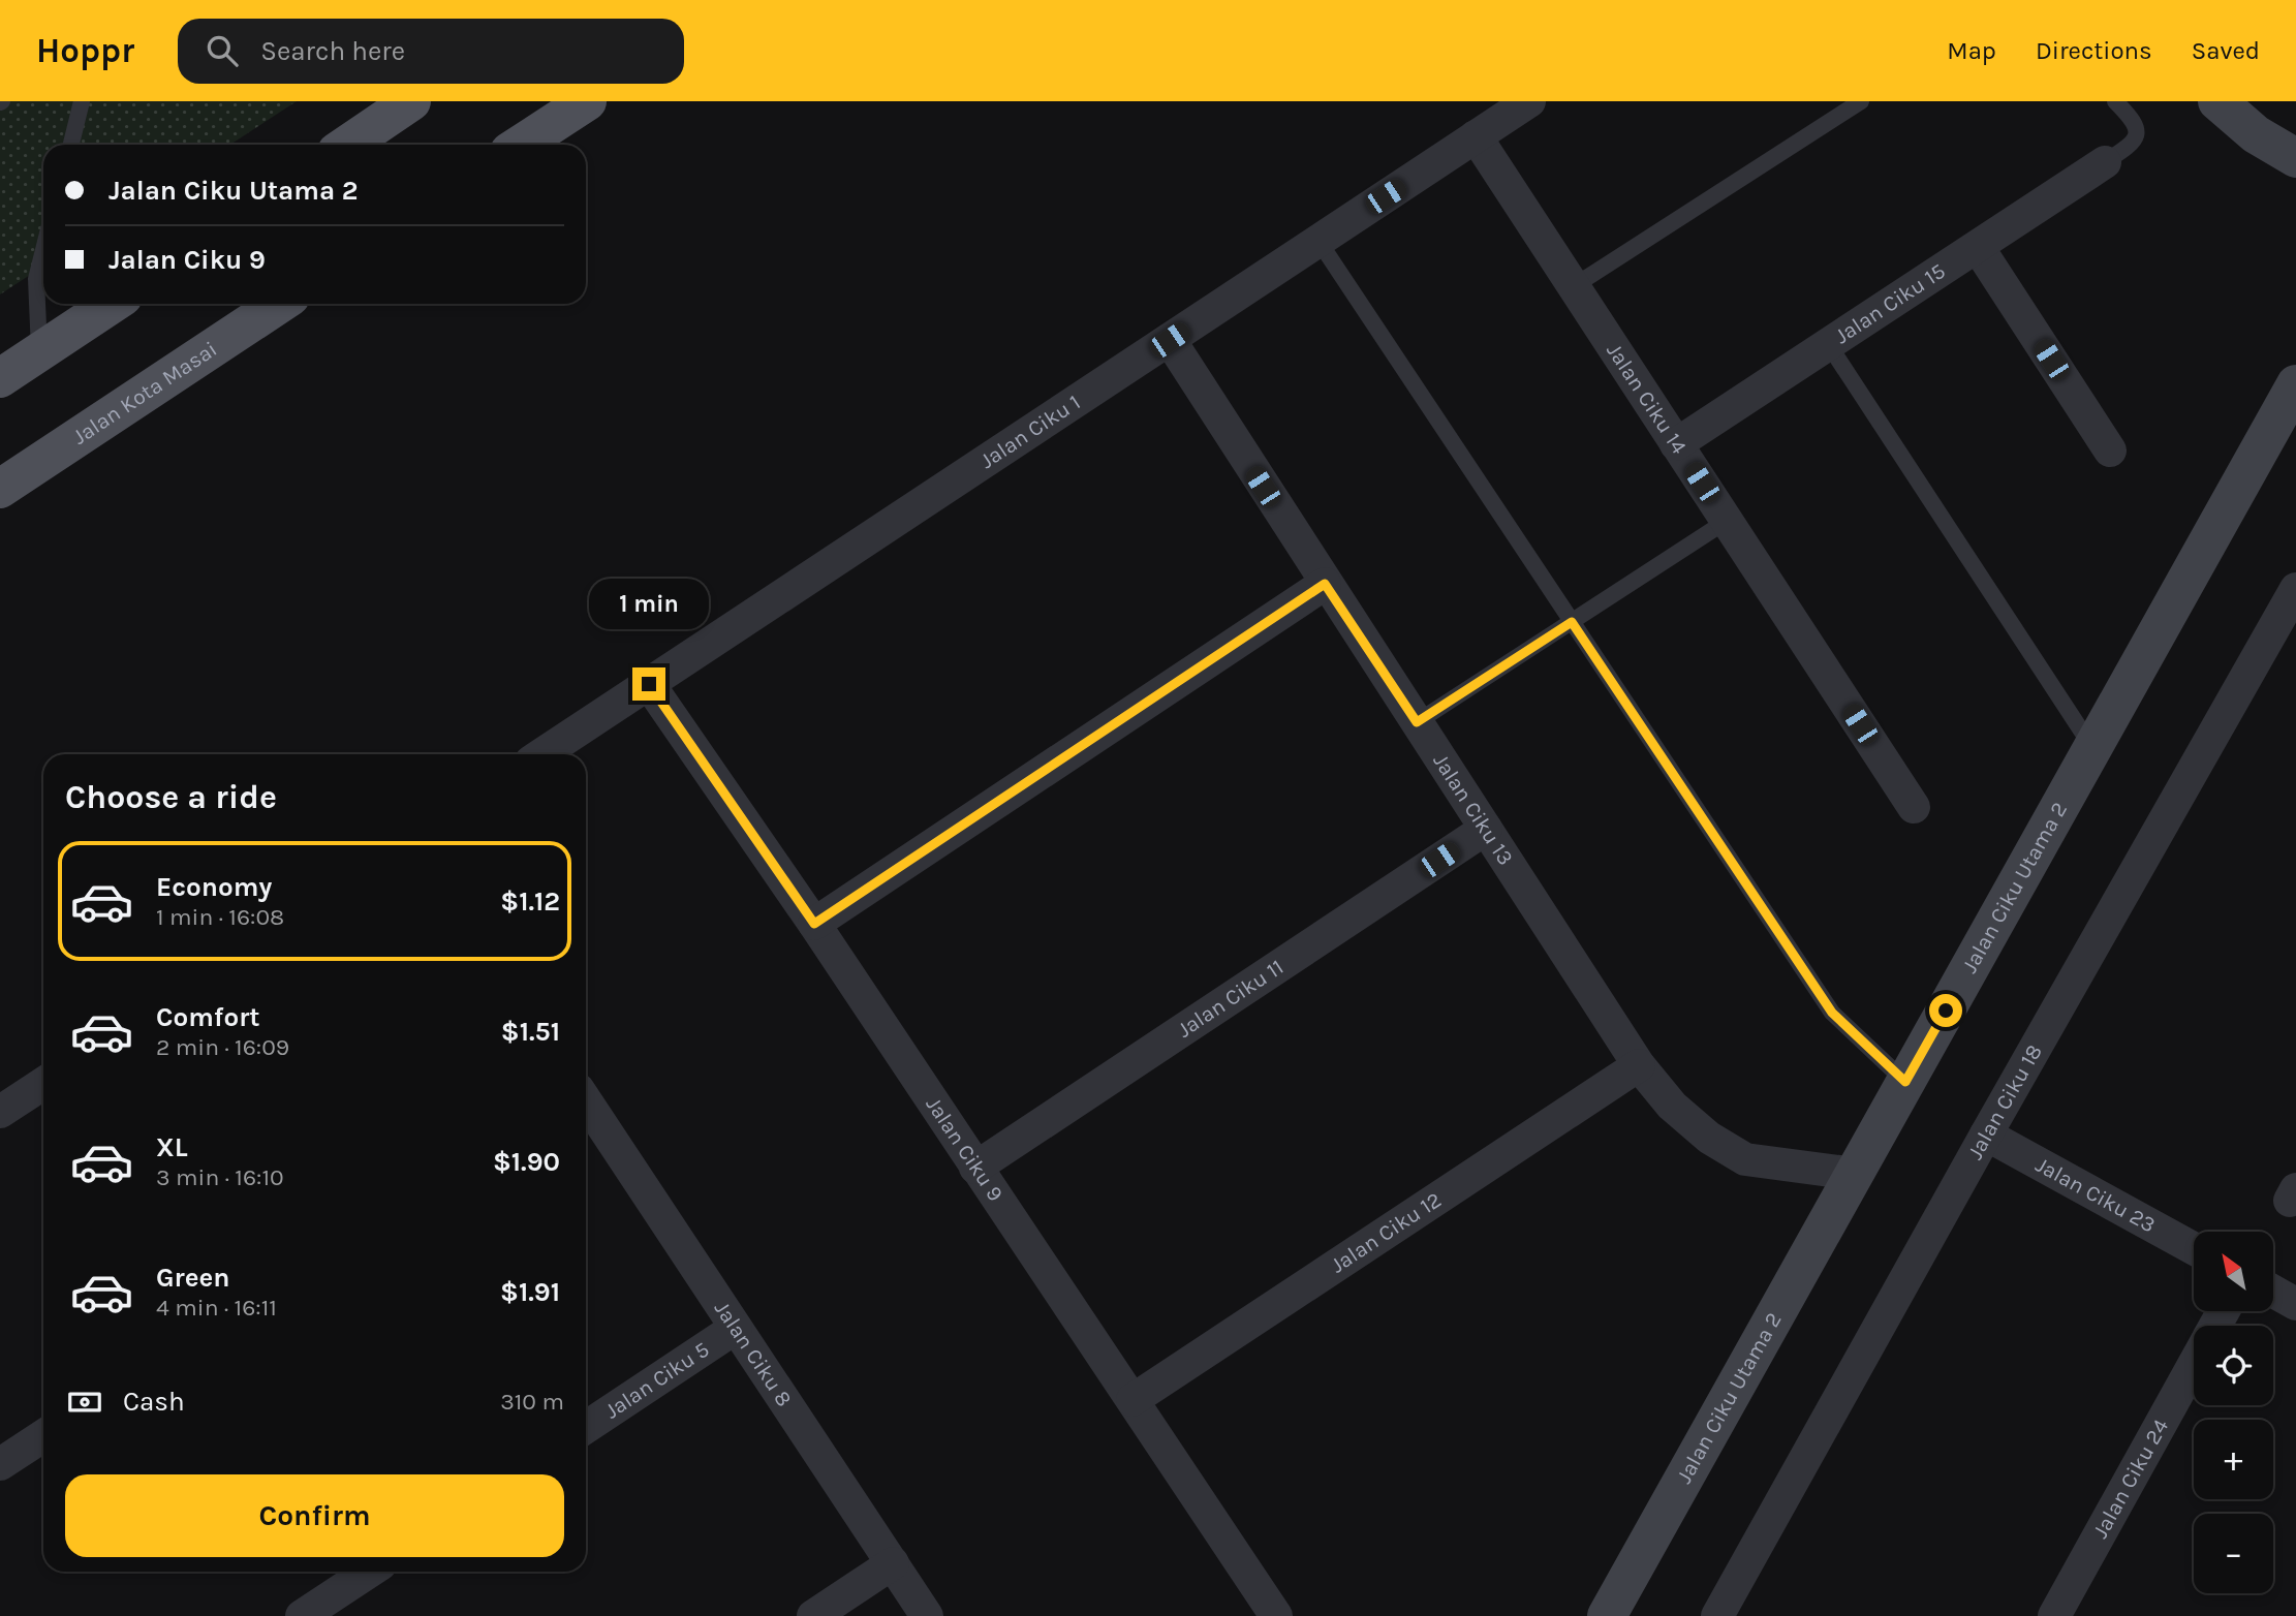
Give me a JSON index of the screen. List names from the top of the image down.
{
  "streets": {
    "main road": ["Jalan Kota Masai"],
    "street": [
      "Jalan Ciku 15",
      "Jalan Ciku 14",
      "Jalan Ciku 1",
      "Jalan Ciku 13",
      "Jalan Ciku Utama 2",
      "Jalan Ciku 11",
      "Jalan Ciku 18",
      "Jalan Ciku 9",
      "Jalan Ciku 23",
      "Jalan Ciku 12",
      "Jalan Ciku 8",
      "Jalan Ciku 5",
      "Jalan Ciku 24"
    ]
  },
  "crossings": [
    ["Jalan Ciku 15", "Jalan Ciku 14"],
    ["Jalan Ciku 14", "Jalan Ciku 1"],
    ["Jalan Ciku 1", "Jalan Ciku 13"],
    ["Jalan Ciku 1", "Jalan Ciku 9"],
    ["Jalan Ciku 13", "Jalan Ciku Utama 2"],
    ["Jalan Ciku 13", "Jalan Ciku 11"],
    ["Jalan Ciku 13", "Jalan Ciku 12"],
    ["Jalan Ciku 11", "Jalan Ciku 9"],
    ["Jalan Ciku 18", "Jalan Ciku 23"],
    ["Jalan Ciku 9", "Jalan Ciku 12"],
    ["Jalan Ciku 8", "Jalan Ciku 5"]
  ],
  "north": "top left",
  "page": {
    "header": "Hoppr",
    "search": "Search here",
    "nav": ["Map", "Directions", "Saved"],
    "banner": ["Jalan Ciku Utama 2", "Jalan Ciku 9"],
    "bubble": "1 min",
    "heading": "Choose a ride",
    "list": [
      {
        "name": "Economy",
        "note": "1 min · 16:08",
        "value": "$1.12"
      },
      {
        "name": "Comfort",
        "note": "2 min · 16:09",
        "value": "$1.51"
      },
      {
        "name": "XL",
        "note": "3 min · 16:10",
        "value": "$1.90"
      },
      {
        "name": "Green",
        "note": "4 min · 16:11",
        "value": "$1.91"
      }
    ],
    "map_buttons": ["+", "−"],
    "pay": ["Cash", "310 m"],
    "buttons": "Confirm"
  }
}
